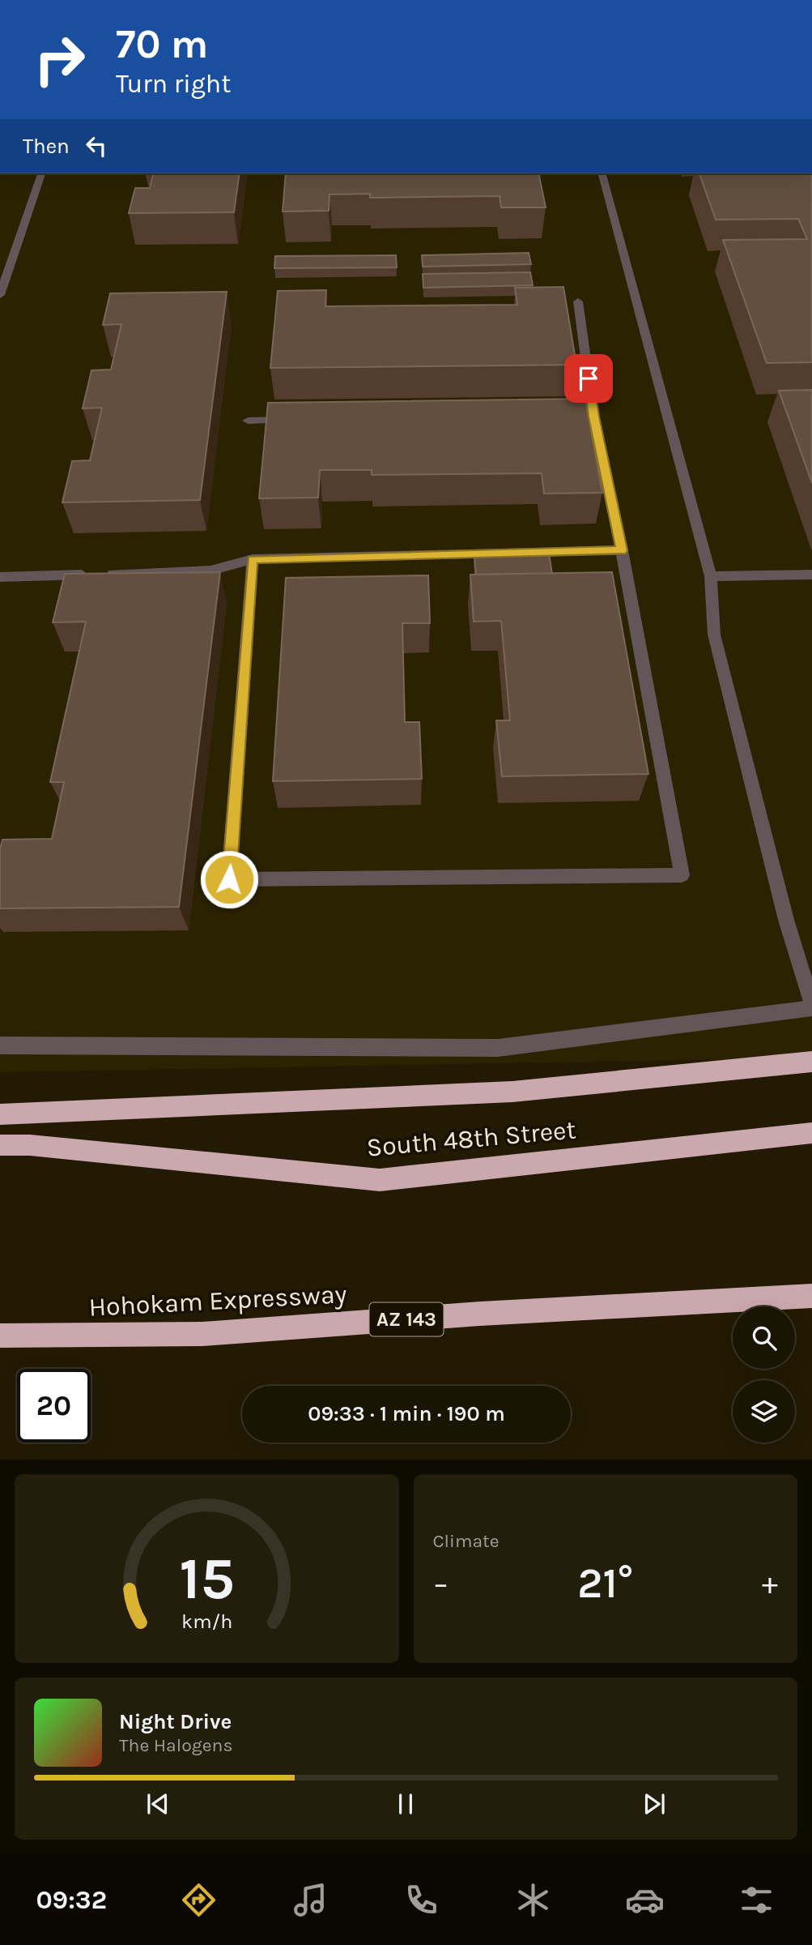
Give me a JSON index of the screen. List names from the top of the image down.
{
  "streets": {
    "highway": ["South 48th Street", "Hohokam Expressway", "AZ 143"]
  },
  "page": {
    "turn": ["70 m", "Turn right"],
    "then": "Then",
    "limit": "20",
    "trip": "09:33 · 1 min · 190 m",
    "tile": "Climate",
    "heat": ["−", "21°", "+"],
    "song": ["Night Drive", "The Halogens"],
    "tabs": "09:32",
    "gauge": ["15", "km/h"]
  }
}
